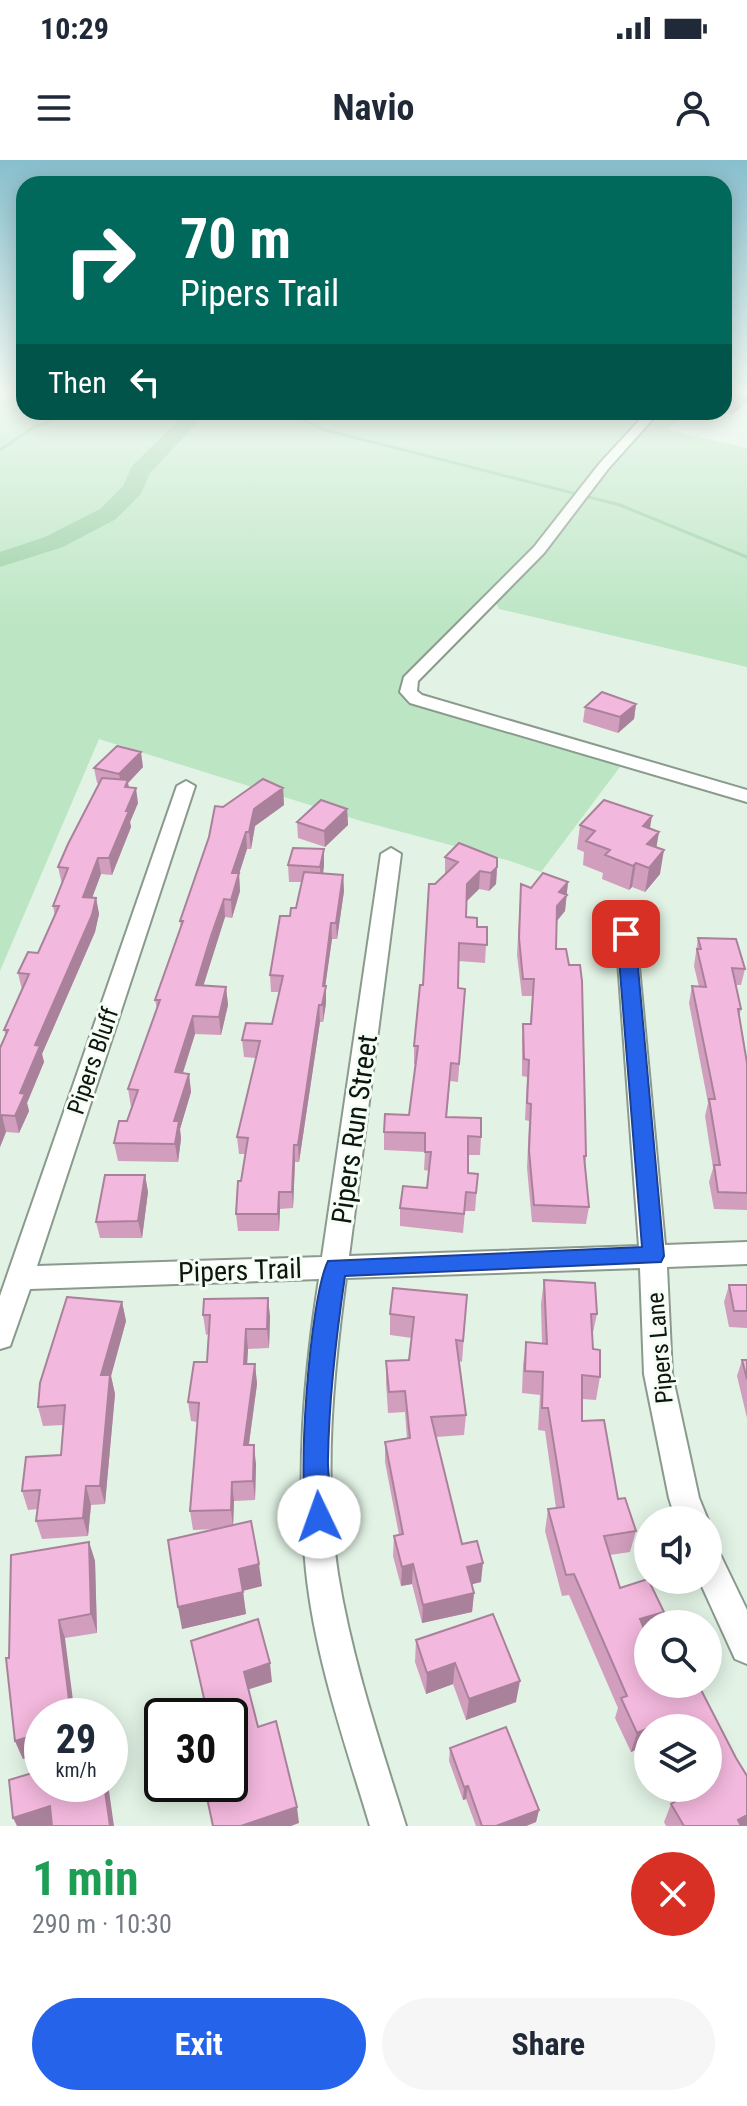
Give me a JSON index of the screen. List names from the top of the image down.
{
  "streets": {
    "street": [
      "Pipers Bluff",
      "Pipers Run Street",
      "Pipers Trail",
      "Pipers Lane"
    ]
  },
  "crossings": [
    ["Pipers Bluff", "Pipers Trail"],
    ["Pipers Run Street", "Pipers Trail"],
    ["Pipers Trail", "Pipers Lane"]
  ],
  "page": {
    "status": "10:29",
    "header": "Navio",
    "turn": ["70 m", "Pipers Trail"],
    "then": "Then",
    "speed": "29 km/h",
    "limit": "30",
    "heading": ["1 min", "290 m · 10:30"],
    "buttons": ["Exit", "Share"]
  }
}
